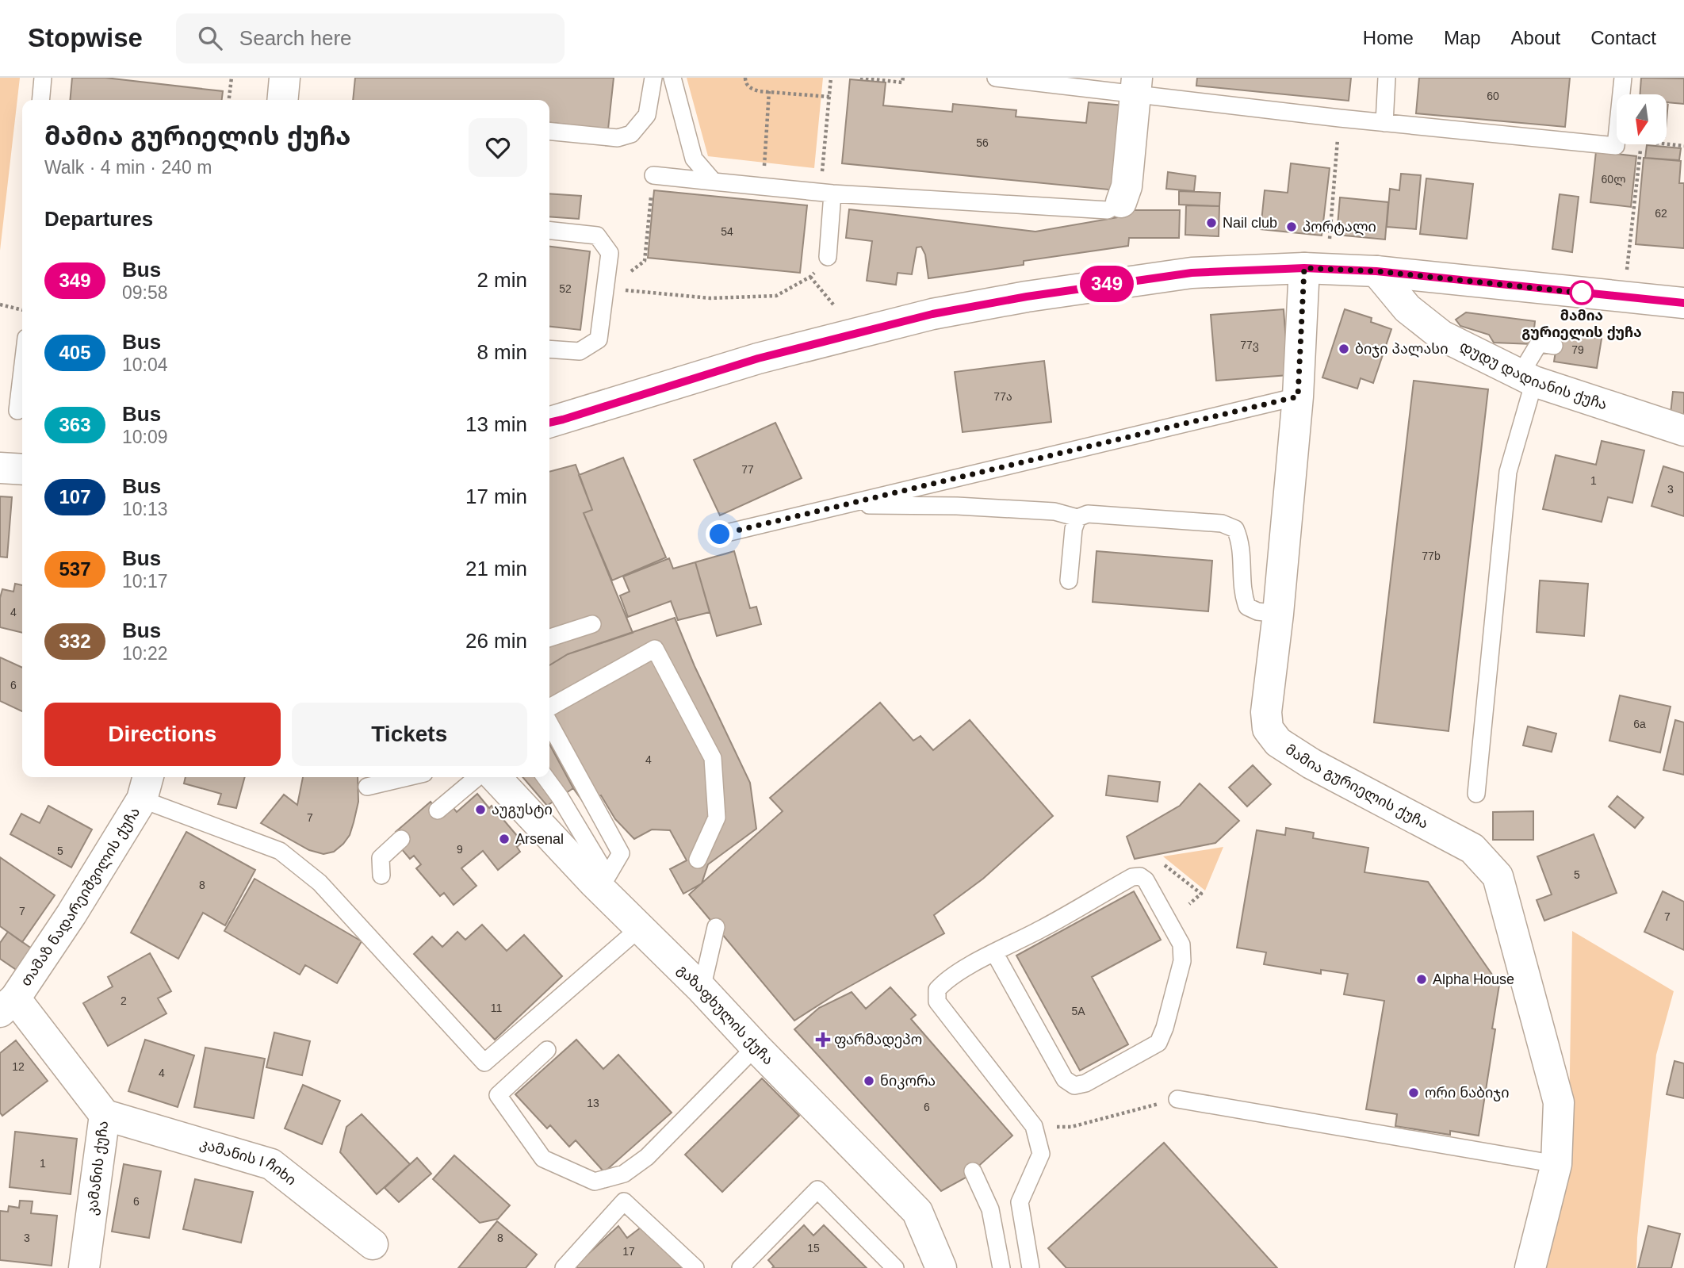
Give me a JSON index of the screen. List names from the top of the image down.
{
  "streets": {
    "street": [
      "დუდუ დადიანის ქუჩა",
      "მამია გურიელის ქუჩა",
      "თამაზ ნადარეიშვილის ქუჩა",
      "გაზაფხულის ქუჩა",
      "კამანის I ჩიხი",
      "კამანის ქუჩა"
    ]
  },
  "crossings": [
    ["თამაზ ნადარეიშვილის ქუჩა", "კამანის ქუჩა"],
    ["კამანის I ჩიხი", "კამანის ქუჩა"]
  ],
  "places": {
    "other": [
      "Nail club",
      "პორტალი",
      "მამია გურიელის ქუჩა",
      "ბიჯი პალასი",
      "აუგუსტი",
      "Arsenal",
      "Alpha House",
      "ნიკორა",
      "ორი ნაბიჯი"
    ],
    "health": ["ფარმადეპო"]
  },
  "lines": ["bus line 349"],
  "house_numbers": [
    "60",
    "56",
    "60ლ",
    "62",
    "54",
    "52",
    "77ვ",
    "79",
    "77ა",
    "77",
    "1",
    "3",
    "77b",
    "4",
    "6",
    "6a",
    "4",
    "7",
    "9",
    "5",
    "5",
    "8",
    "7",
    "7",
    "2",
    "11",
    "5A",
    "12",
    "4",
    "13",
    "6",
    "1",
    "6",
    "3",
    "8",
    "15",
    "17"
  ],
  "north": "bottom",
  "page": {
    "header": "Stopwise",
    "search": "Search here",
    "nav": [
      "Home",
      "Map",
      "About",
      "Contact"
    ],
    "on_map": "349",
    "heading": [
      ["მამია გურიელის ქუჩა", "Walk · 4 min · 240 m"],
      "Departures"
    ],
    "list": [
      {
        "mark": "349",
        "name": "Bus",
        "note": "09:58",
        "value": "2 min"
      },
      {
        "mark": "405",
        "name": "Bus",
        "note": "10:04",
        "value": "8 min"
      },
      {
        "mark": "363",
        "name": "Bus",
        "note": "10:09",
        "value": "13 min"
      },
      {
        "mark": "107",
        "name": "Bus",
        "note": "10:13",
        "value": "17 min"
      },
      {
        "mark": "537",
        "name": "Bus",
        "note": "10:17",
        "value": "21 min"
      },
      {
        "mark": "332",
        "name": "Bus",
        "note": "10:22",
        "value": "26 min"
      }
    ],
    "buttons": ["Directions", "Tickets"]
  }
}
